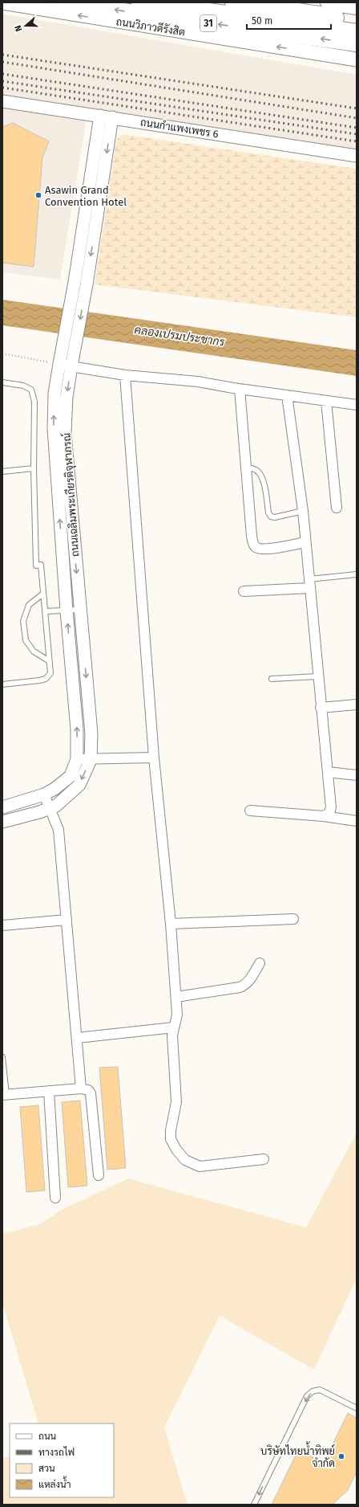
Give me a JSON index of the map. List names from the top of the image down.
{
  "streets": {
    "highway": ["31", "ถนนวิภาวดีรังสิต"],
    "street": ["ถนนกำแพงเพชร 6", "ถนนเฉลิมพระเกียรติจุฬาภรณ์"]
  },
  "crossings": [
    ["ถนนกำแพงเพชร 6", "ถนนเฉลิมพระเกียรติจุฬาภรณ์"]
  ],
  "water": ["คลองเปรมประชากร"],
  "places": ["Asawin Grand Convention Hotel", "บริษัทไทยน้ำทิพย์ จำกัด"],
  "legend": [
    "ถนน",
    "ทางรถไฟ",
    "สวน",
    "แหล่งน้ำ"
  ],
  "scale_bar": "50 m",
  "north": "left"
}
